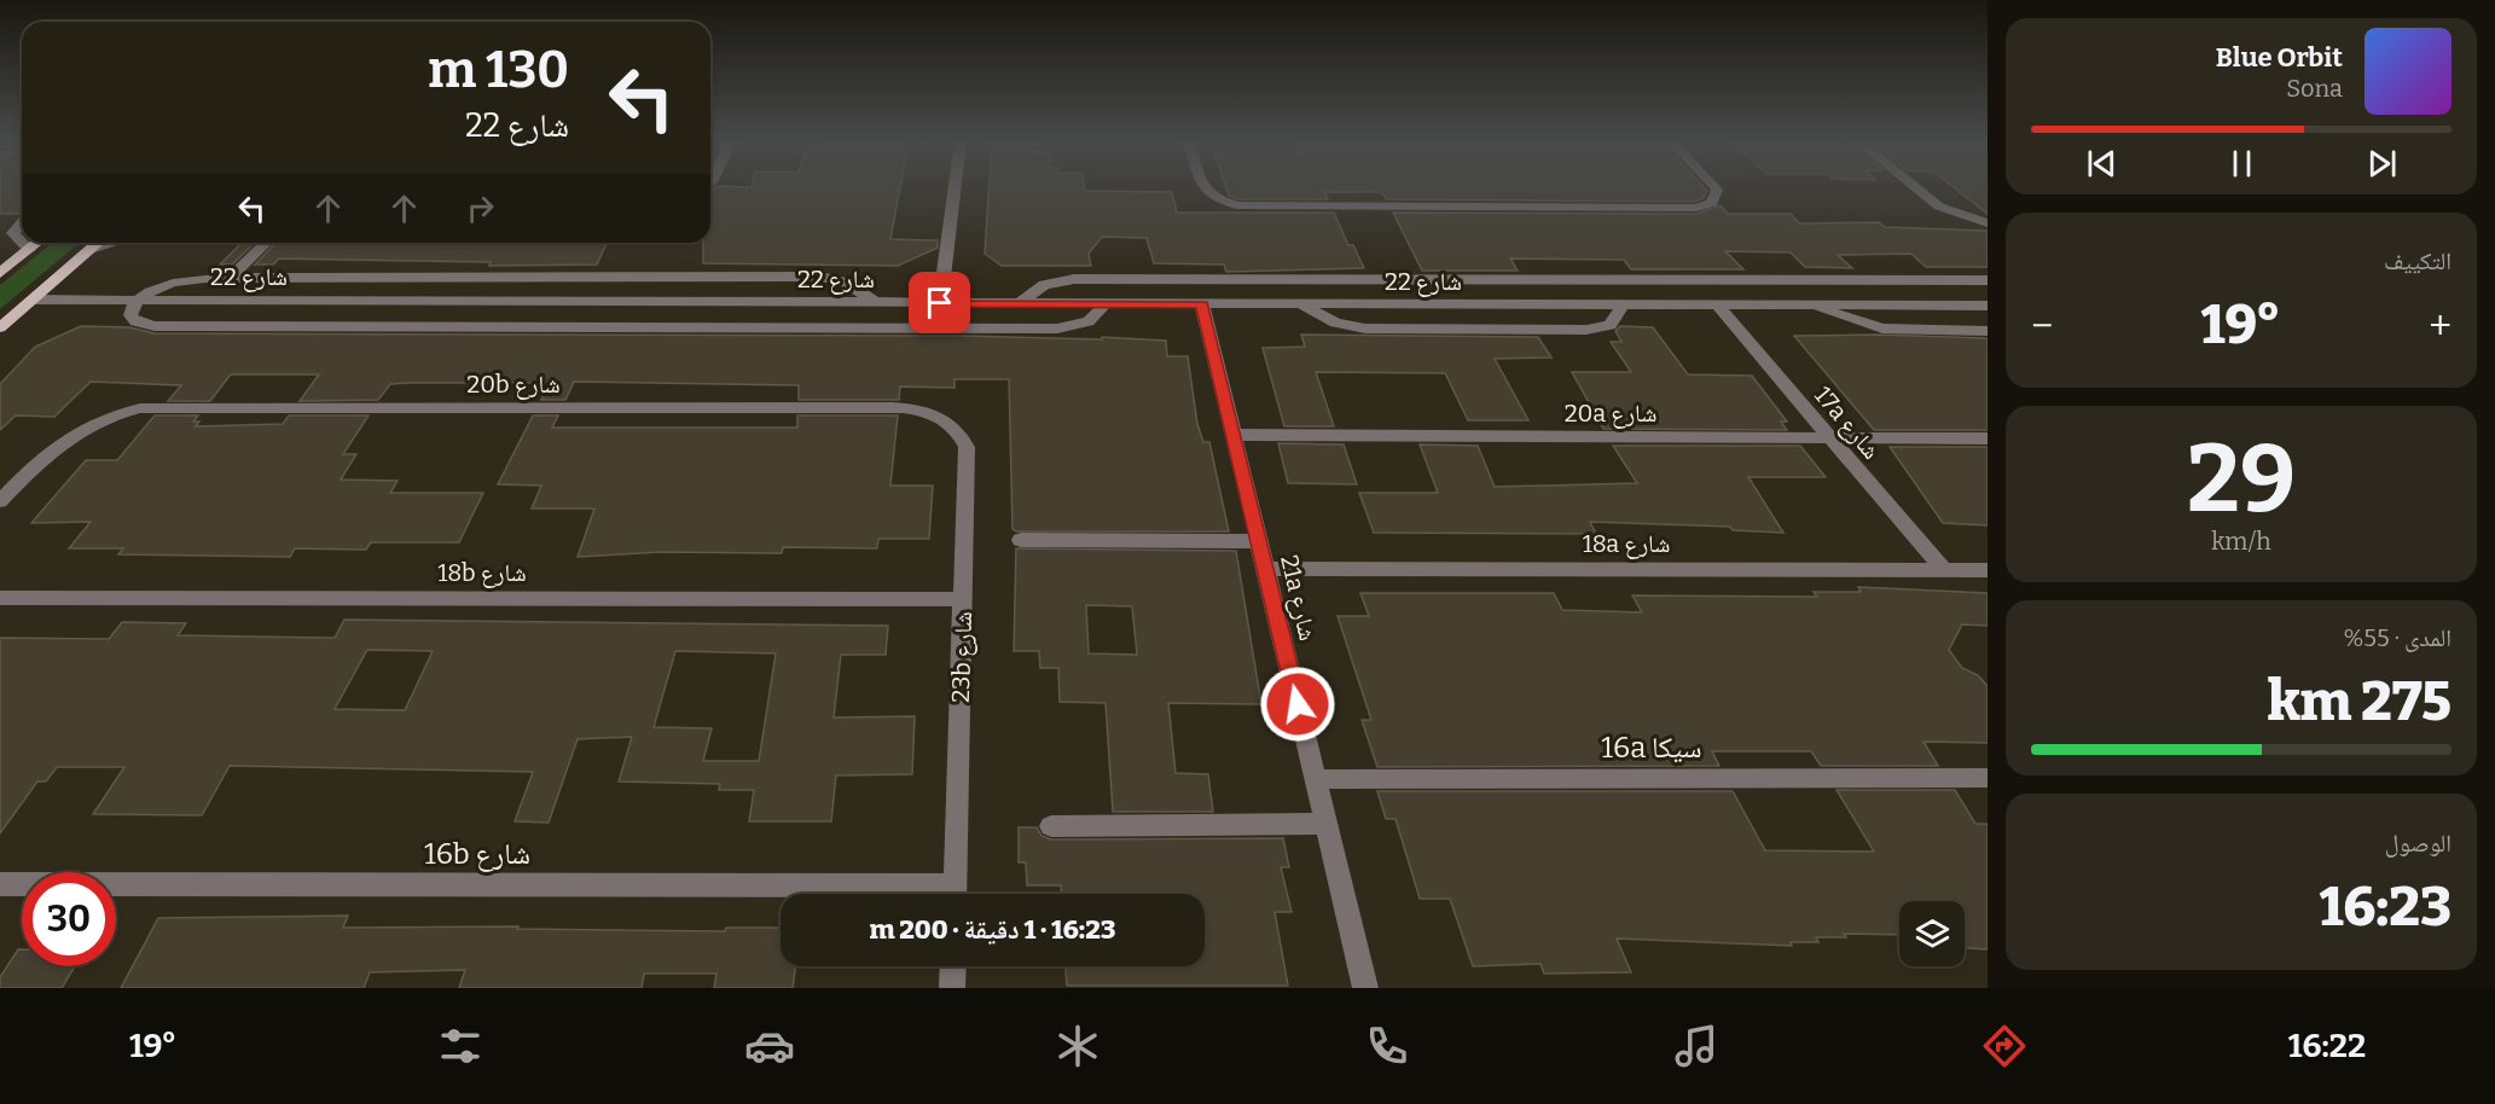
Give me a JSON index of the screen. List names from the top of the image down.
{
  "streets": {
    "street": [
      "شارع 22",
      "20b شارع",
      "20a شارع",
      "17a شارع",
      "18a شارع",
      "18b شارع",
      "21a شارع",
      "23b شارع",
      "16a سيكا",
      "16b شارع"
    ]
  },
  "crossings": [
    ["شارع 22", "17a شارع"],
    ["شارع 22", "21a شارع"],
    ["20b شارع", "23b شارع"],
    ["20a شارع", "17a شارع"],
    ["20a شارع", "21a شارع"],
    ["17a شارع", "18a شارع"],
    ["18a شارع", "21a شارع"],
    ["18b شارع", "23b شارع"],
    ["21a شارع", "16a سيكا"]
  ],
  "page": {
    "turn": ["130 m", "شارع 22"],
    "song": ["Blue Orbit", "Sona"],
    "tile": [
      "التكييف",
      ["29", "km/h"],
      ["المدى · 55%", "275 km"],
      ["الوصول", "16:23"]
    ],
    "heat": ["−", "19°", "+"],
    "limit": "30",
    "trip": "16:23 · 1 دقيقة · 200 m",
    "tabs": ["16:22", "19°"]
  }
}
